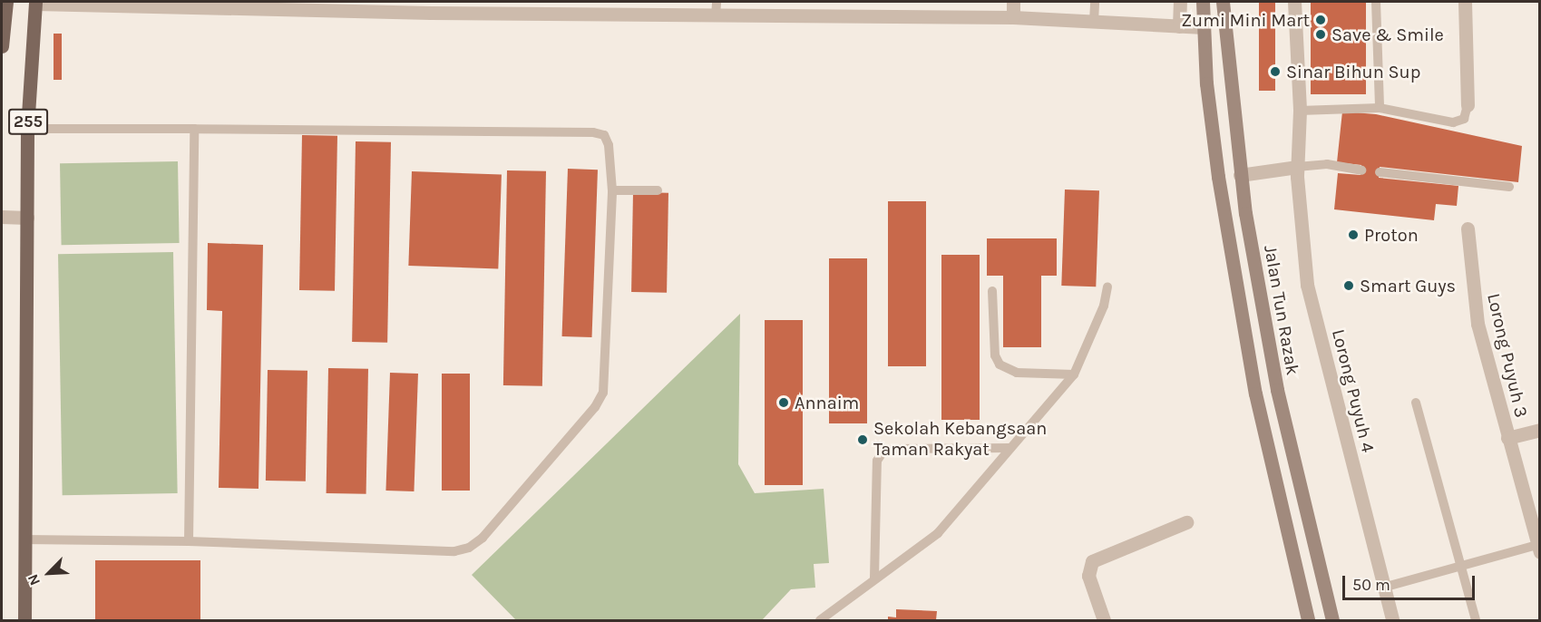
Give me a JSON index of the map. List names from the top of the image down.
{
  "streets": {
    "main road": ["255", "Jalan Tun Razak"],
    "street": ["Lorong Puyuh 3", "Lorong Puyuh 4"]
  },
  "places": [
    "Zumi Mini Mart",
    "Save & Smile",
    "Sinar Bihun Sup",
    "Proton",
    "Smart Guys",
    "Annaim",
    "Sekolah Kebangsaan Taman Rakyat"
  ],
  "scale_bar": "50 m",
  "north": "bottom left"
}
